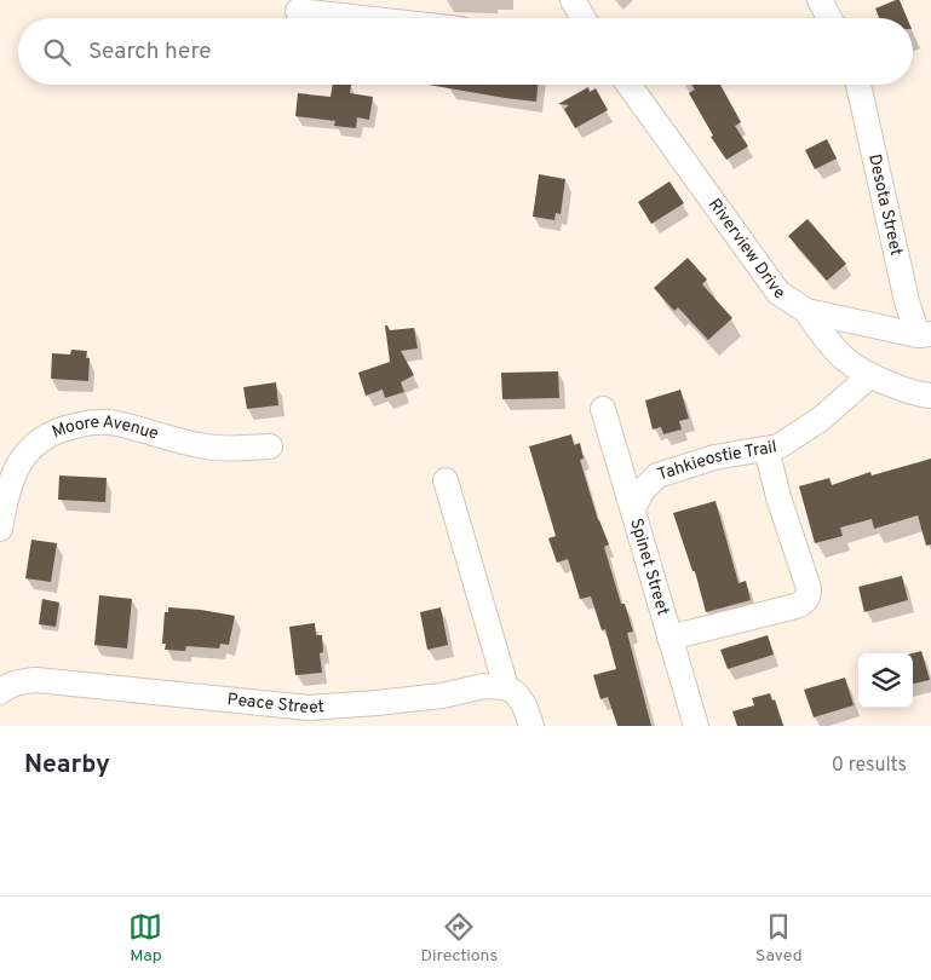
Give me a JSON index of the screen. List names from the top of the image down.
{
  "streets": {
    "street": [
      "Desota Street",
      "Riverview Drive",
      "Moore Avenue",
      "Tahkieostie Trail",
      "Spinet Street",
      "Peace Street"
    ]
  },
  "crossings": [
    ["Desota Street", "Riverview Drive"],
    ["Tahkieostie Trail", "Spinet Street"]
  ],
  "page": {
    "search": "Search here",
    "heading": ["Nearby", "0 results"],
    "nav": ["Map", "Directions", "Saved"]
  }
}
